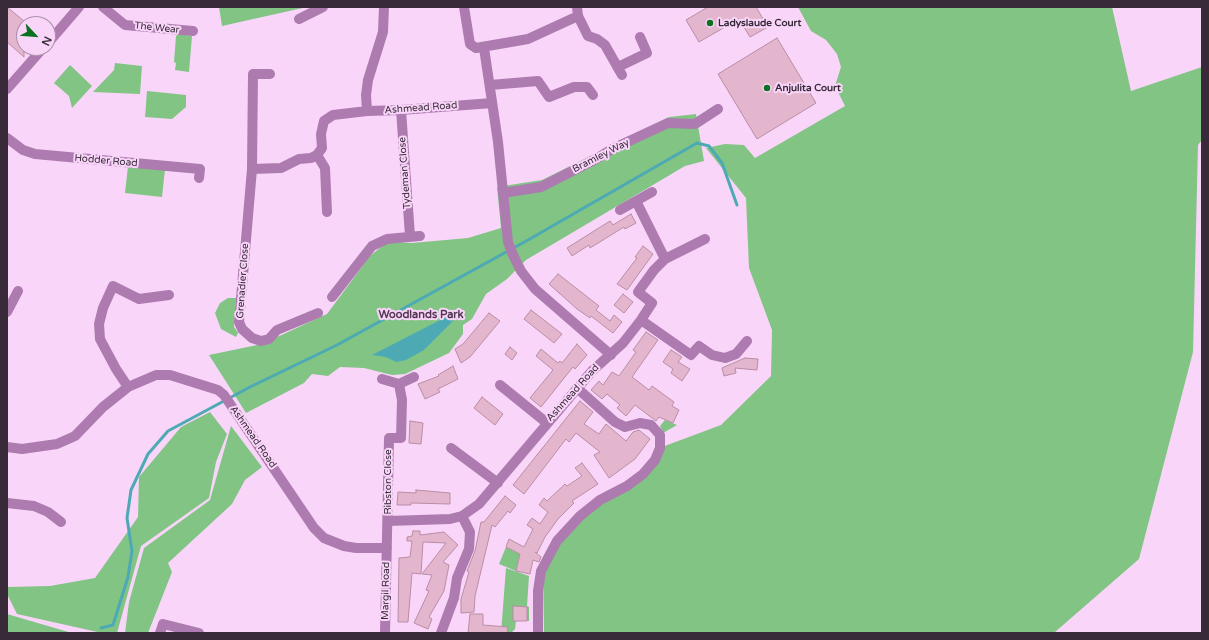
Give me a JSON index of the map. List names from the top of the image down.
{
  "streets": {
    "street": [
      "The Wear",
      "Ashmead Road",
      "Bramley Way",
      "Hodder Road",
      "Tydeman Close",
      "Grenadier Close",
      "Ribston Close",
      "Margil Road"
    ]
  },
  "crossings": [
    ["Ashmead Road", "Tydeman Close"],
    ["Ashmead Road", "Ribston Close"],
    ["Ashmead Road", "Margil Road"]
  ],
  "districts": ["Woodlands Park"],
  "places": ["Ladyslaude Court", "Anjulita Court"],
  "north": "bottom right"
}
